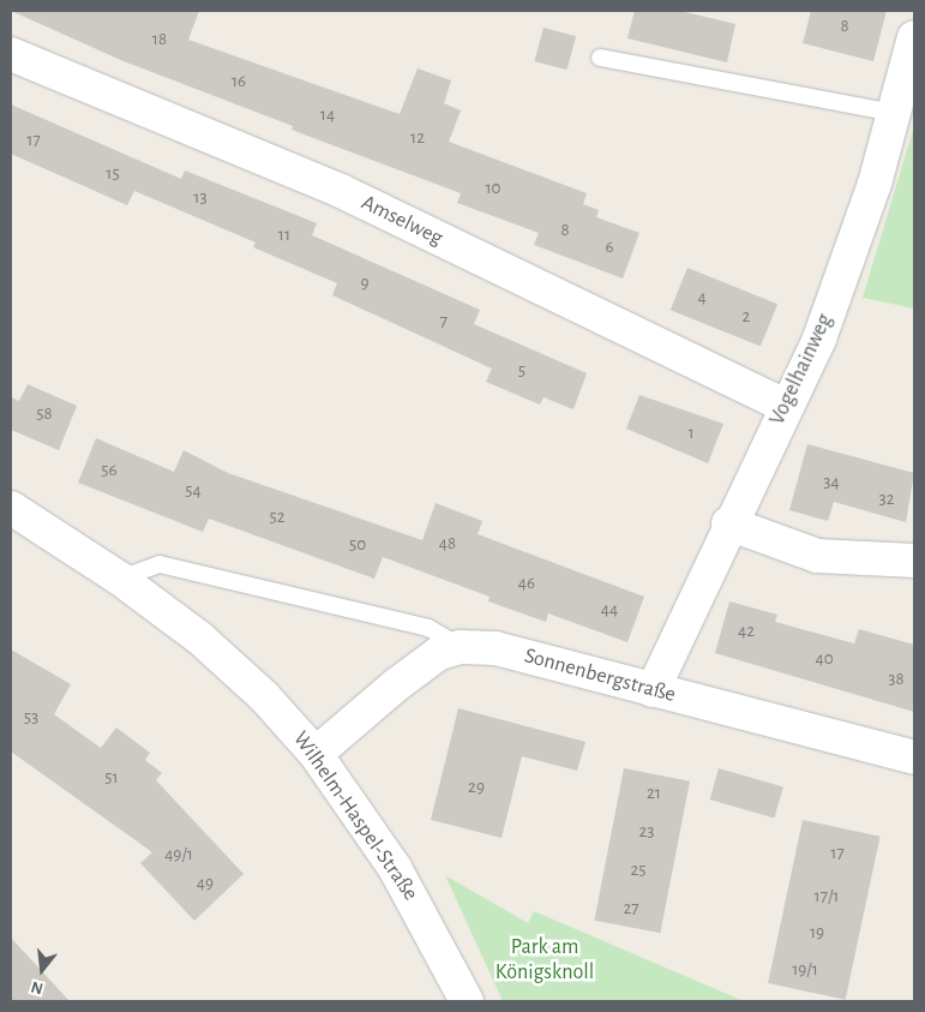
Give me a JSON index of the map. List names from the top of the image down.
{
  "streets": {
    "street": [
      "Amselweg",
      "Vogelhainweg",
      "Sonnenbergstraße",
      "Wilhelm-Haspel-Straße"
    ]
  },
  "crossings": [
    ["Amselweg", "Vogelhainweg"],
    ["Vogelhainweg", "Sonnenbergstraße"],
    ["Sonnenbergstraße", "Wilhelm-Haspel-Straße"]
  ],
  "parks": ["Park am Königsknoll"],
  "house_numbers": [
    "8",
    "18",
    "16",
    "14",
    "12",
    "17",
    "15",
    "10",
    "13",
    "8",
    "11",
    "6",
    "9",
    "4",
    "2",
    "7",
    "5",
    "58",
    "1",
    "56",
    "34",
    "54",
    "32",
    "52",
    "48",
    "50",
    "46",
    "44",
    "42",
    "40",
    "38",
    "53",
    "51",
    "29",
    "21",
    "23",
    "17",
    "49/1",
    "25",
    "49",
    "17/1",
    "27",
    "19",
    "19/1"
  ],
  "north": "bottom"
}
